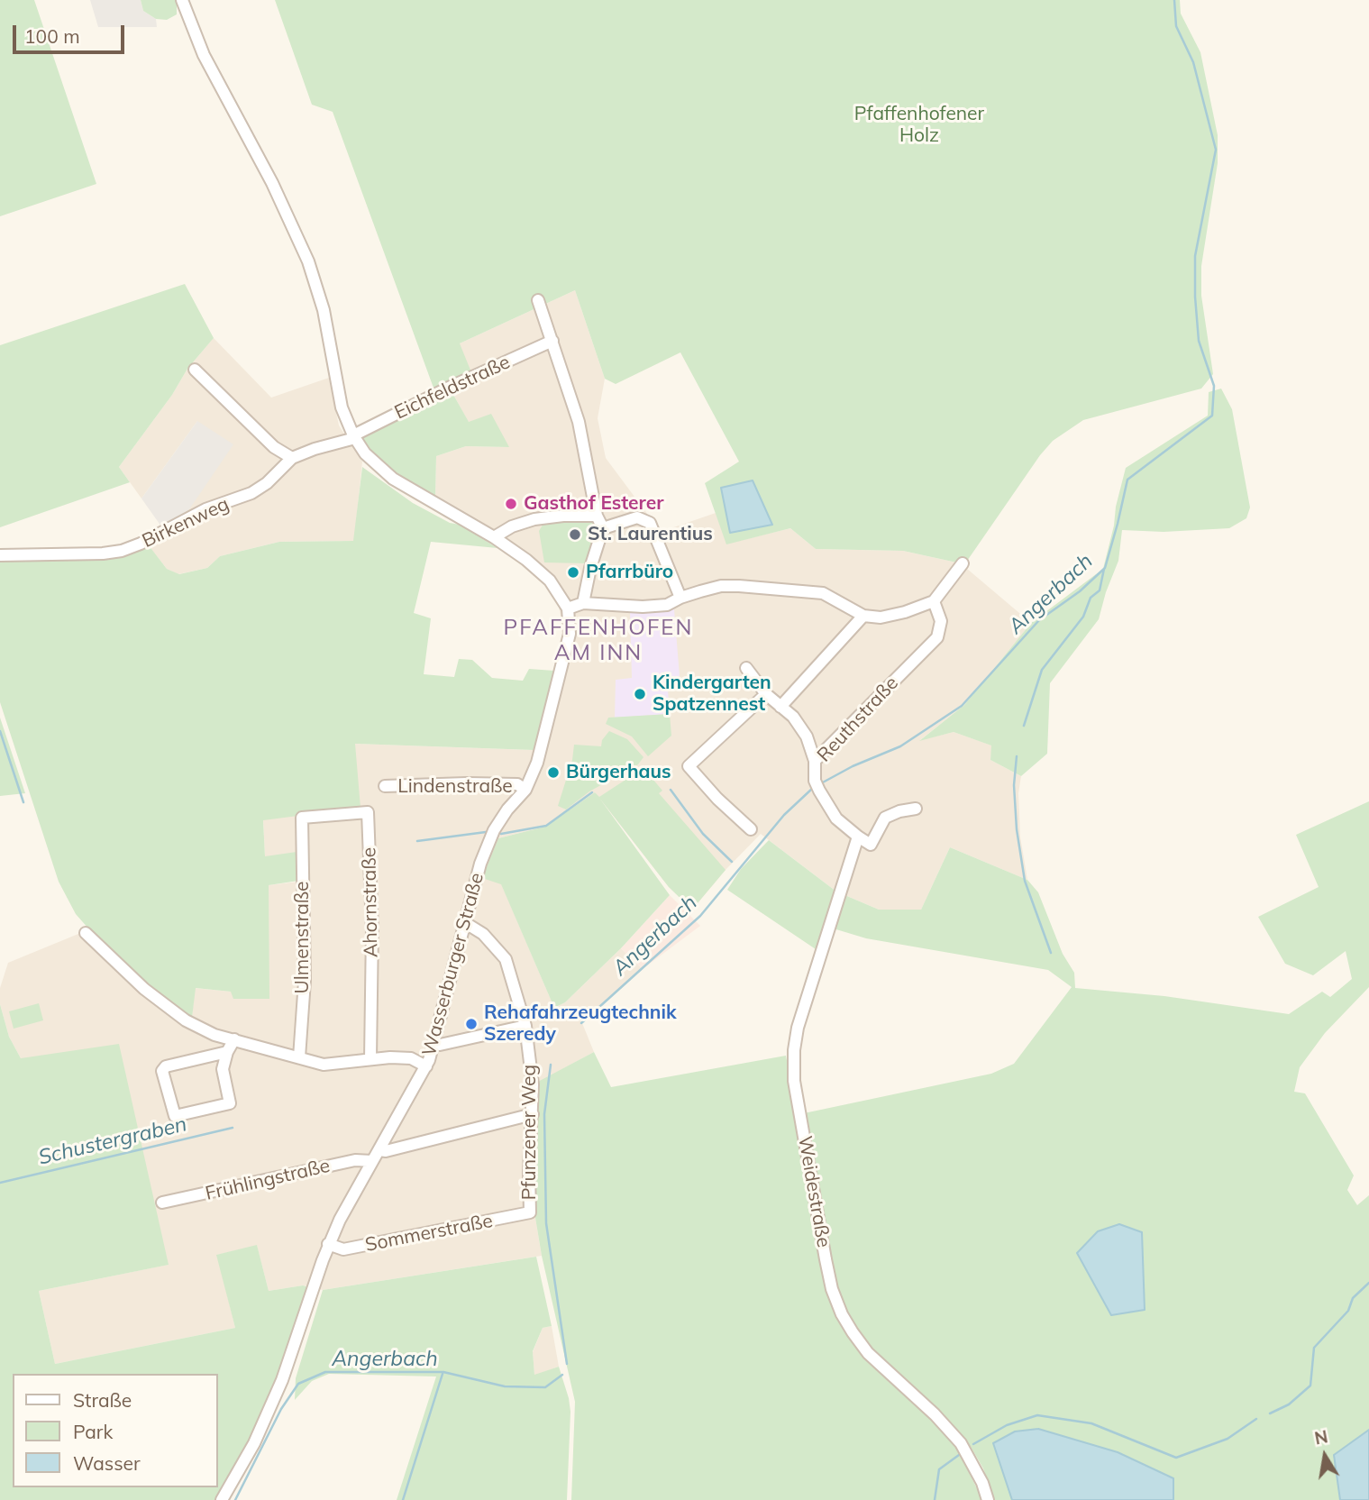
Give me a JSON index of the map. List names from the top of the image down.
{
  "streets": {
    "street": [
      "Eichfeldstraße",
      "Birkenweg",
      "Reuthstraße",
      "Lindenstraße",
      "Ahornstraße",
      "Ulmenstraße",
      "Wasserburger Straße",
      "Pfunzener Weg",
      "Frühlingstraße",
      "Weidestraße",
      "Sommerstraße"
    ]
  },
  "crossings": [
    ["Eichfeldstraße", "Birkenweg"],
    ["Reuthstraße", "Weidestraße"],
    ["Lindenstraße", "Wasserburger Straße"],
    ["Ahornstraße", "Ulmenstraße"],
    ["Wasserburger Straße", "Pfunzener Weg"],
    ["Wasserburger Straße", "Frühlingstraße"],
    ["Wasserburger Straße", "Sommerstraße"],
    ["Pfunzener Weg", "Sommerstraße"]
  ],
  "districts": ["PFAFFENHOFEN AM INN"],
  "water": ["Angerbach", "Schustergraben"],
  "parks": ["Pfaffenhofener Holz"],
  "places": [
    "Gasthof Esterer",
    "St. Laurentius",
    "Pfarrbüro",
    "Kindergarten Spatzennest",
    "Bürgerhaus",
    "Rehafahrzeugtechnik Szeredy"
  ],
  "legend": ["Straße", "Park", "Wasser"],
  "scale_bar": "100 m",
  "north": "top"
}
